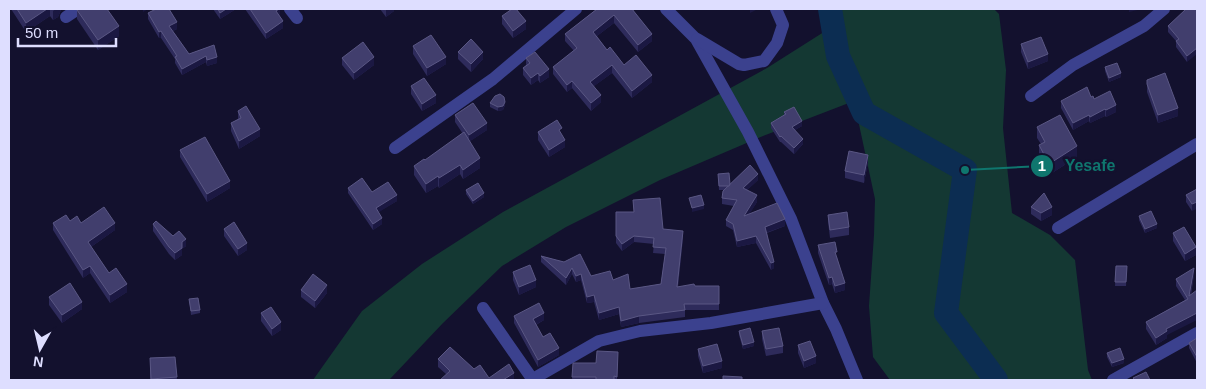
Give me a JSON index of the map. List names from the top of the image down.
{
  "places": ["Yesafe"],
  "scale_bar": "50 m",
  "north": "bottom"
}
